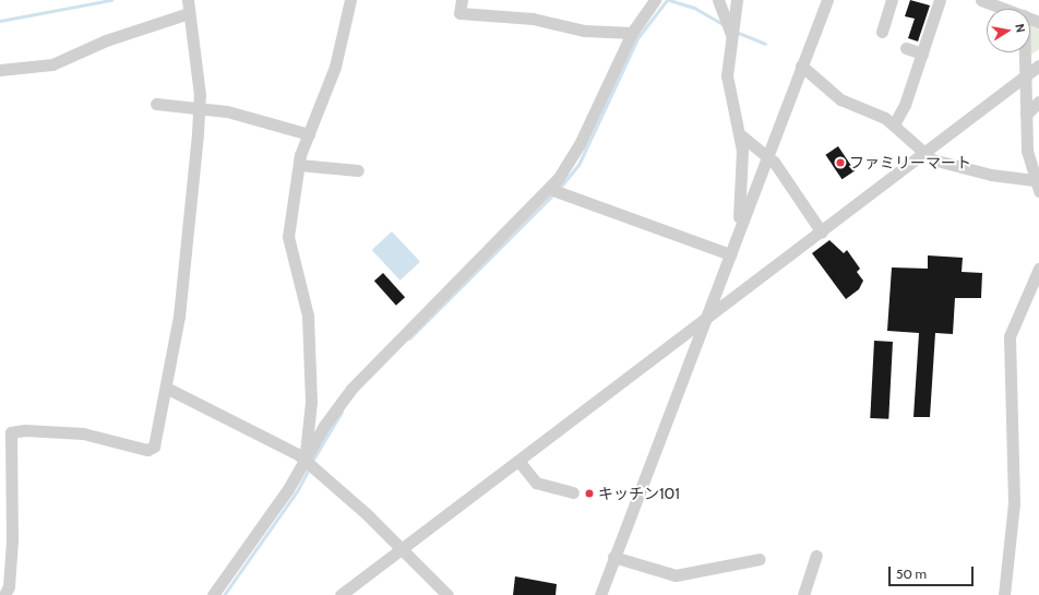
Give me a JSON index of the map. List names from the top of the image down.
{
  "places": ["ファミリーマート", "キッチン101"],
  "scale_bar": "50 m",
  "north": "right"
}
